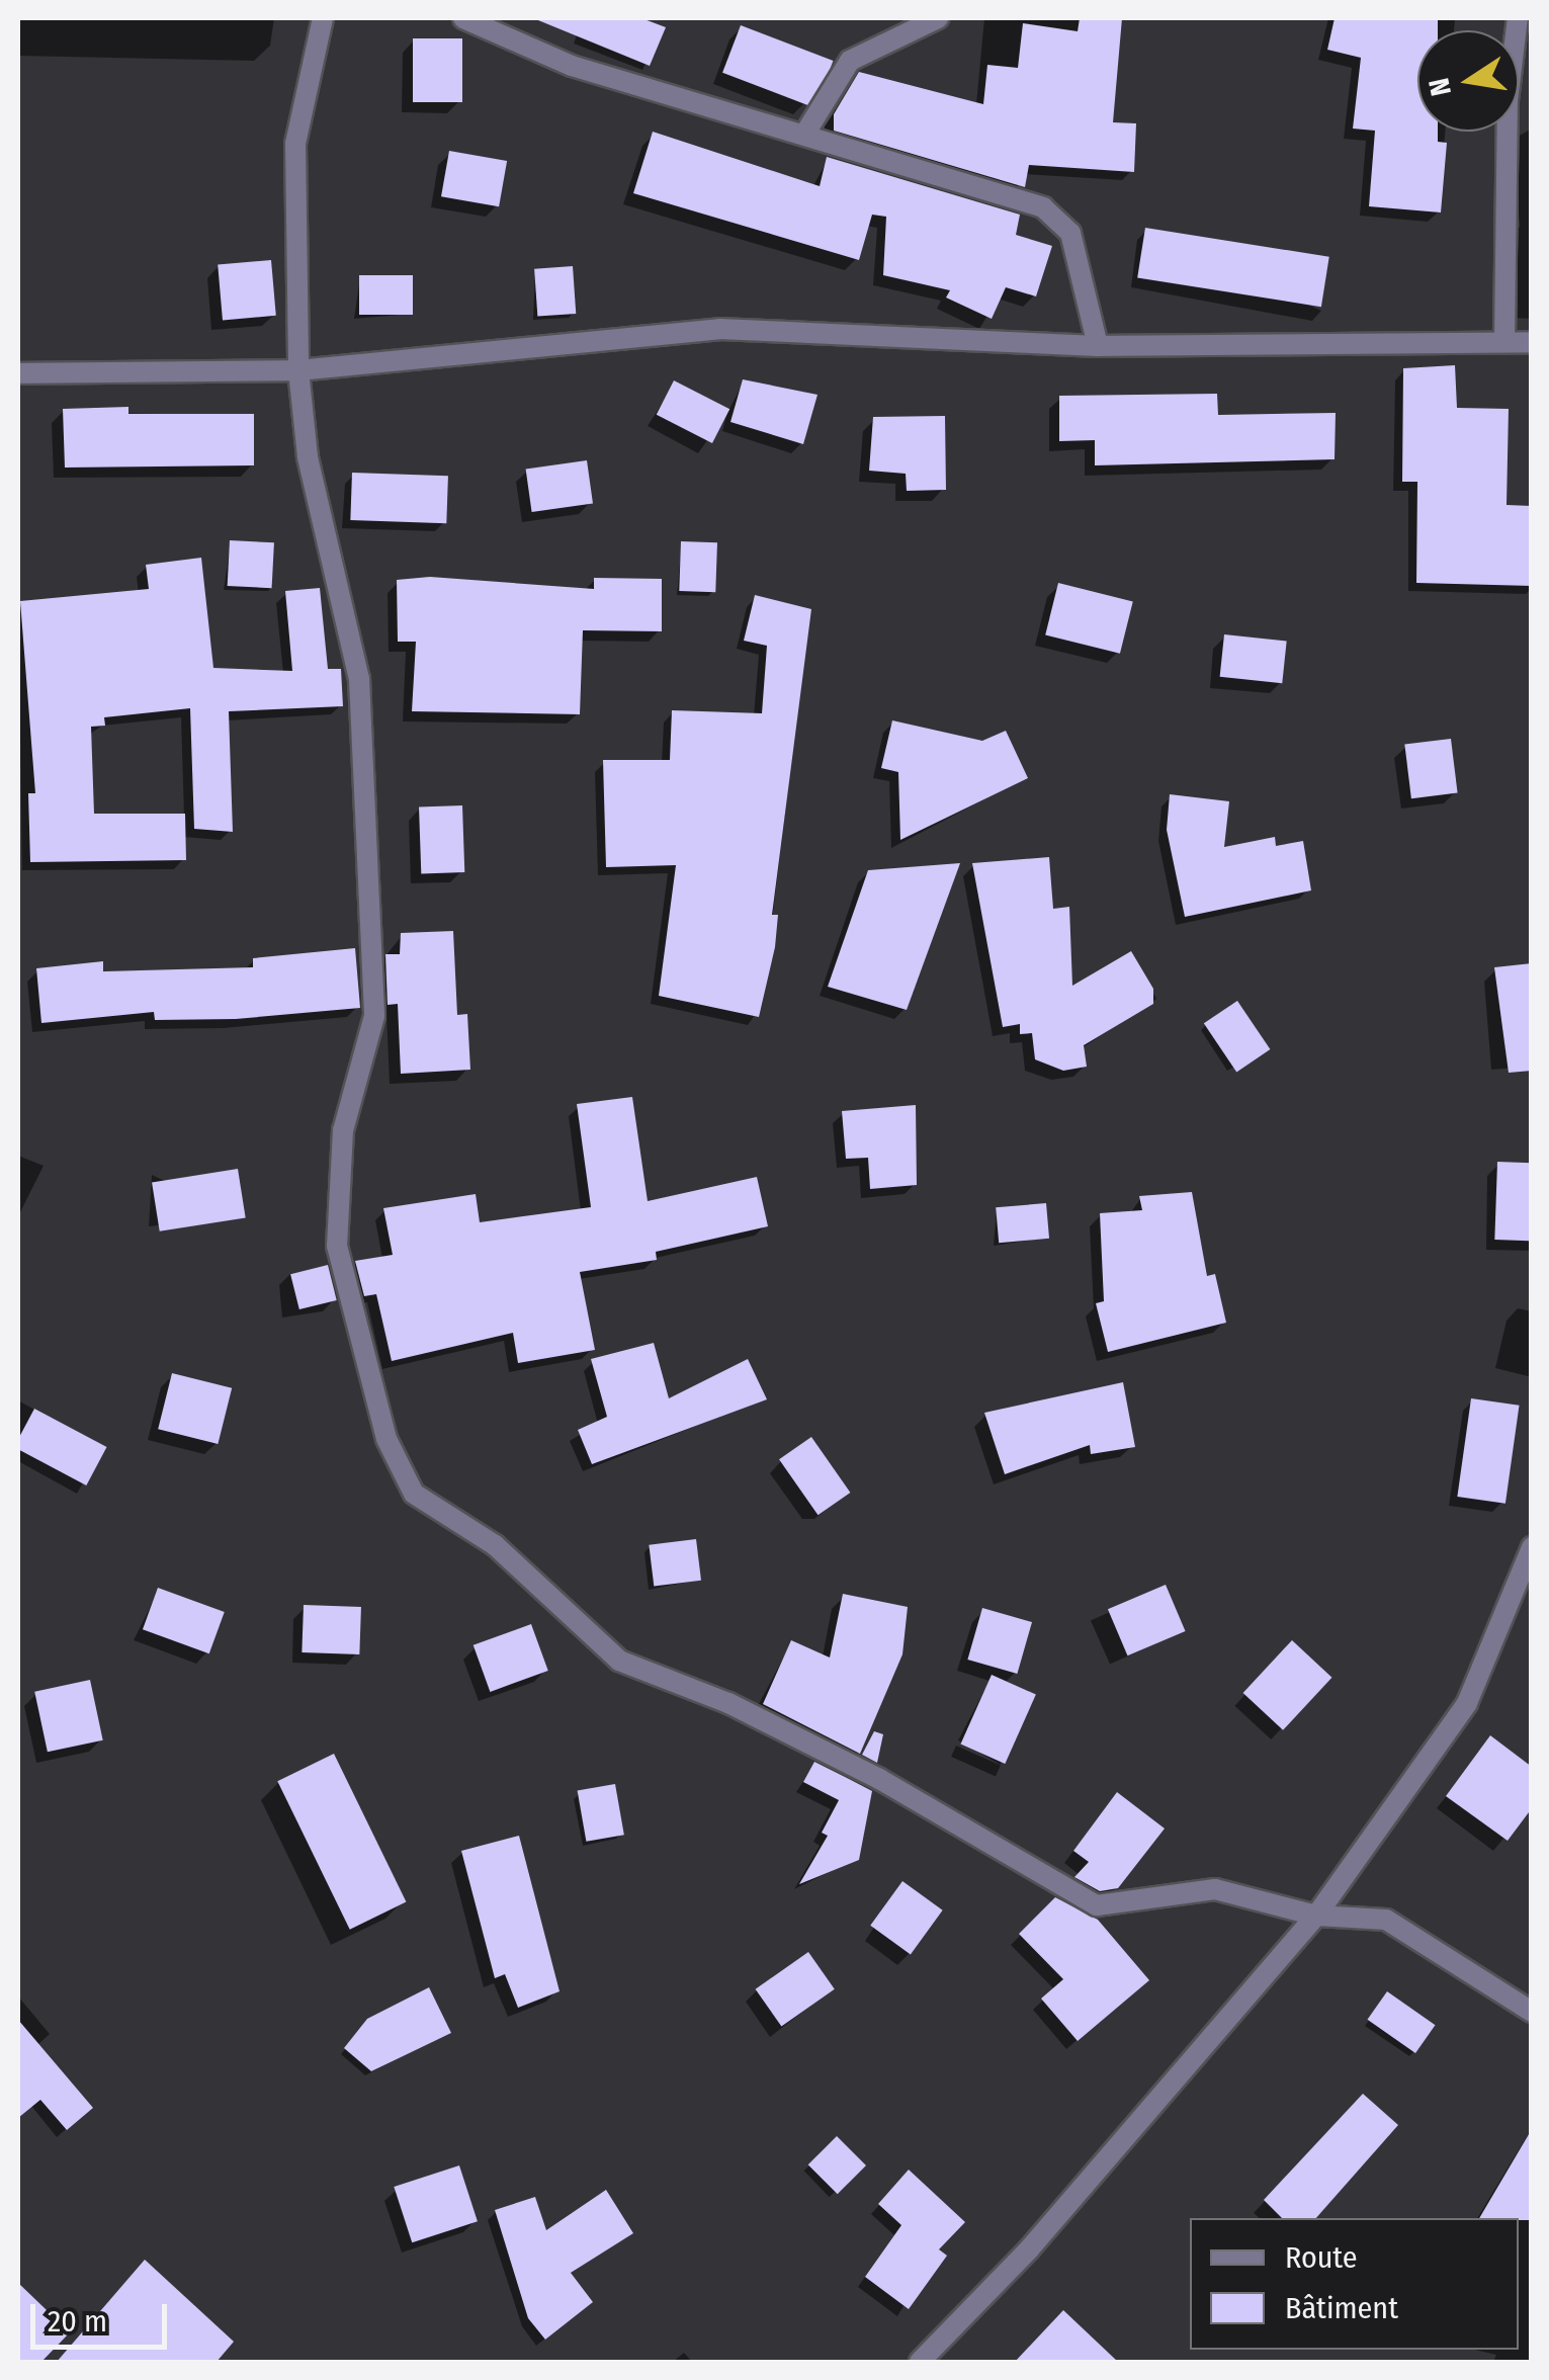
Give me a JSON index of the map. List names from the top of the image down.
{
  "legend": ["Route", "Bâtiment"],
  "scale_bar": "20 m",
  "north": "left"
}
